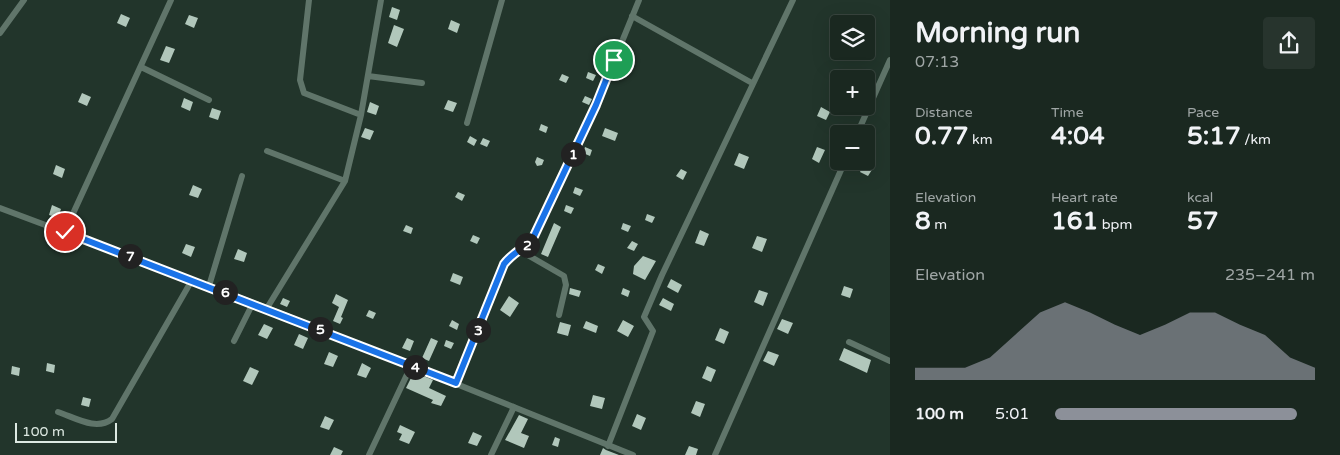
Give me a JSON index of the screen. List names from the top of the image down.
{
  "scale_bar": "100 m",
  "page": {
    "heading": ["Morning run", "07:13"],
    "map_buttons": ["+", "−"],
    "stats": [
      ["Distance", "0.77 km"],
      ["Time", "4:04"],
      ["Pace", "5:17 /km"],
      ["Elevation", "8 m"],
      ["Heart rate", "161 bpm"],
      ["kcal", "57"]
    ],
    "pins": [
      "1",
      "2",
      "7",
      "6",
      "5",
      "3",
      "4"
    ],
    "chart": ["Elevation", "235–241 m"],
    "list": [
      {
        "name": "100 m",
        "note": "5:01"
      }
    ],
    "scale": "100 m"
  }
}
